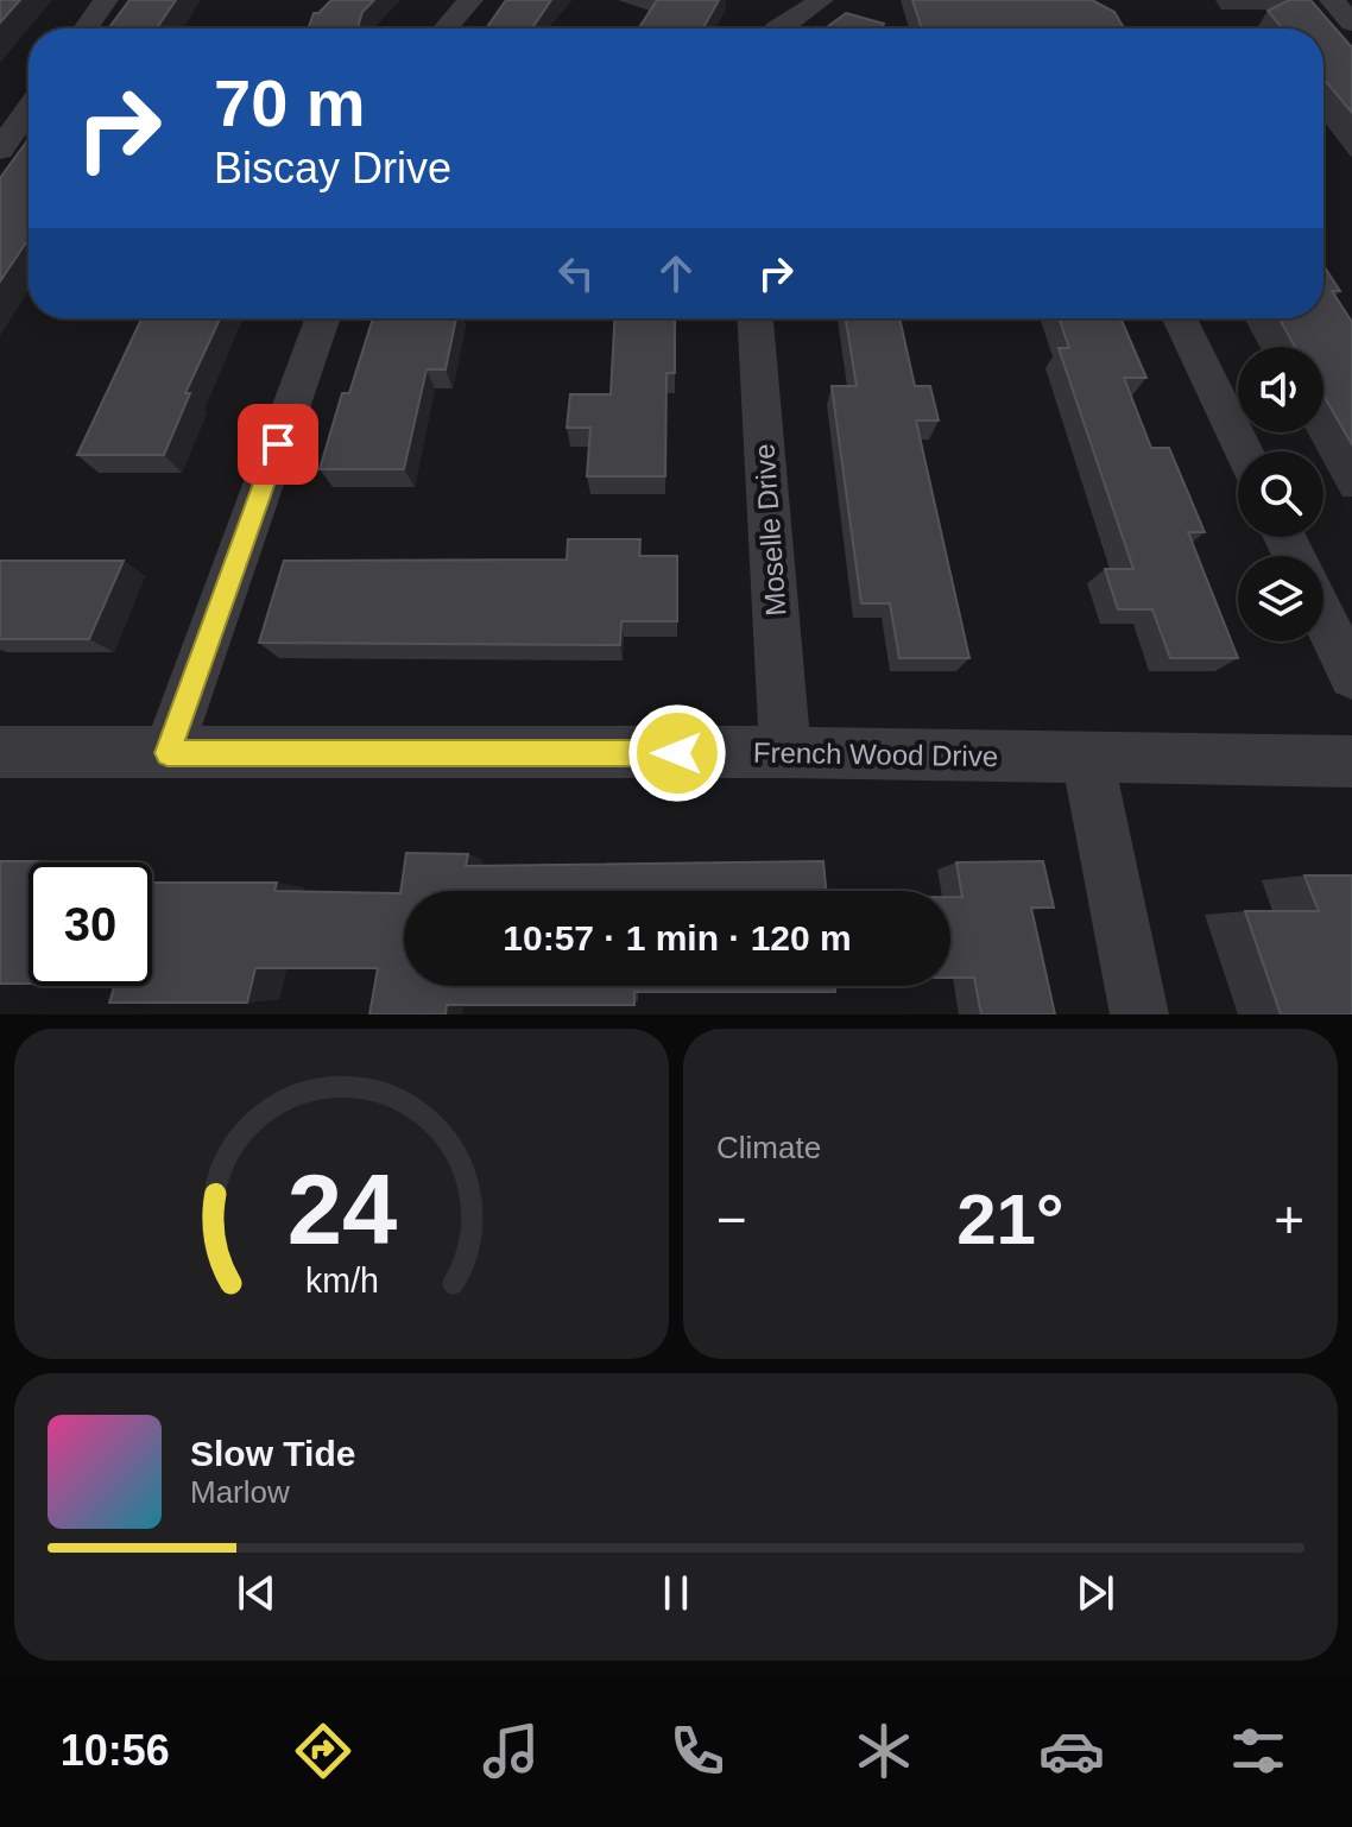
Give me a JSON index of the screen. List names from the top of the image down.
{
  "streets": {
    "street": ["Moselle Drive", "French Wood Drive"]
  },
  "crossings": [
    ["Moselle Drive", "French Wood Drive"]
  ],
  "page": {
    "turn": ["70 m", "Biscay Drive"],
    "limit": "30",
    "trip": "10:57 · 1 min · 120 m",
    "tile": "Climate",
    "heat": ["−", "21°", "+"],
    "song": ["Slow Tide", "Marlow"],
    "tabs": "10:56",
    "gauge": ["24", "km/h"]
  }
}
